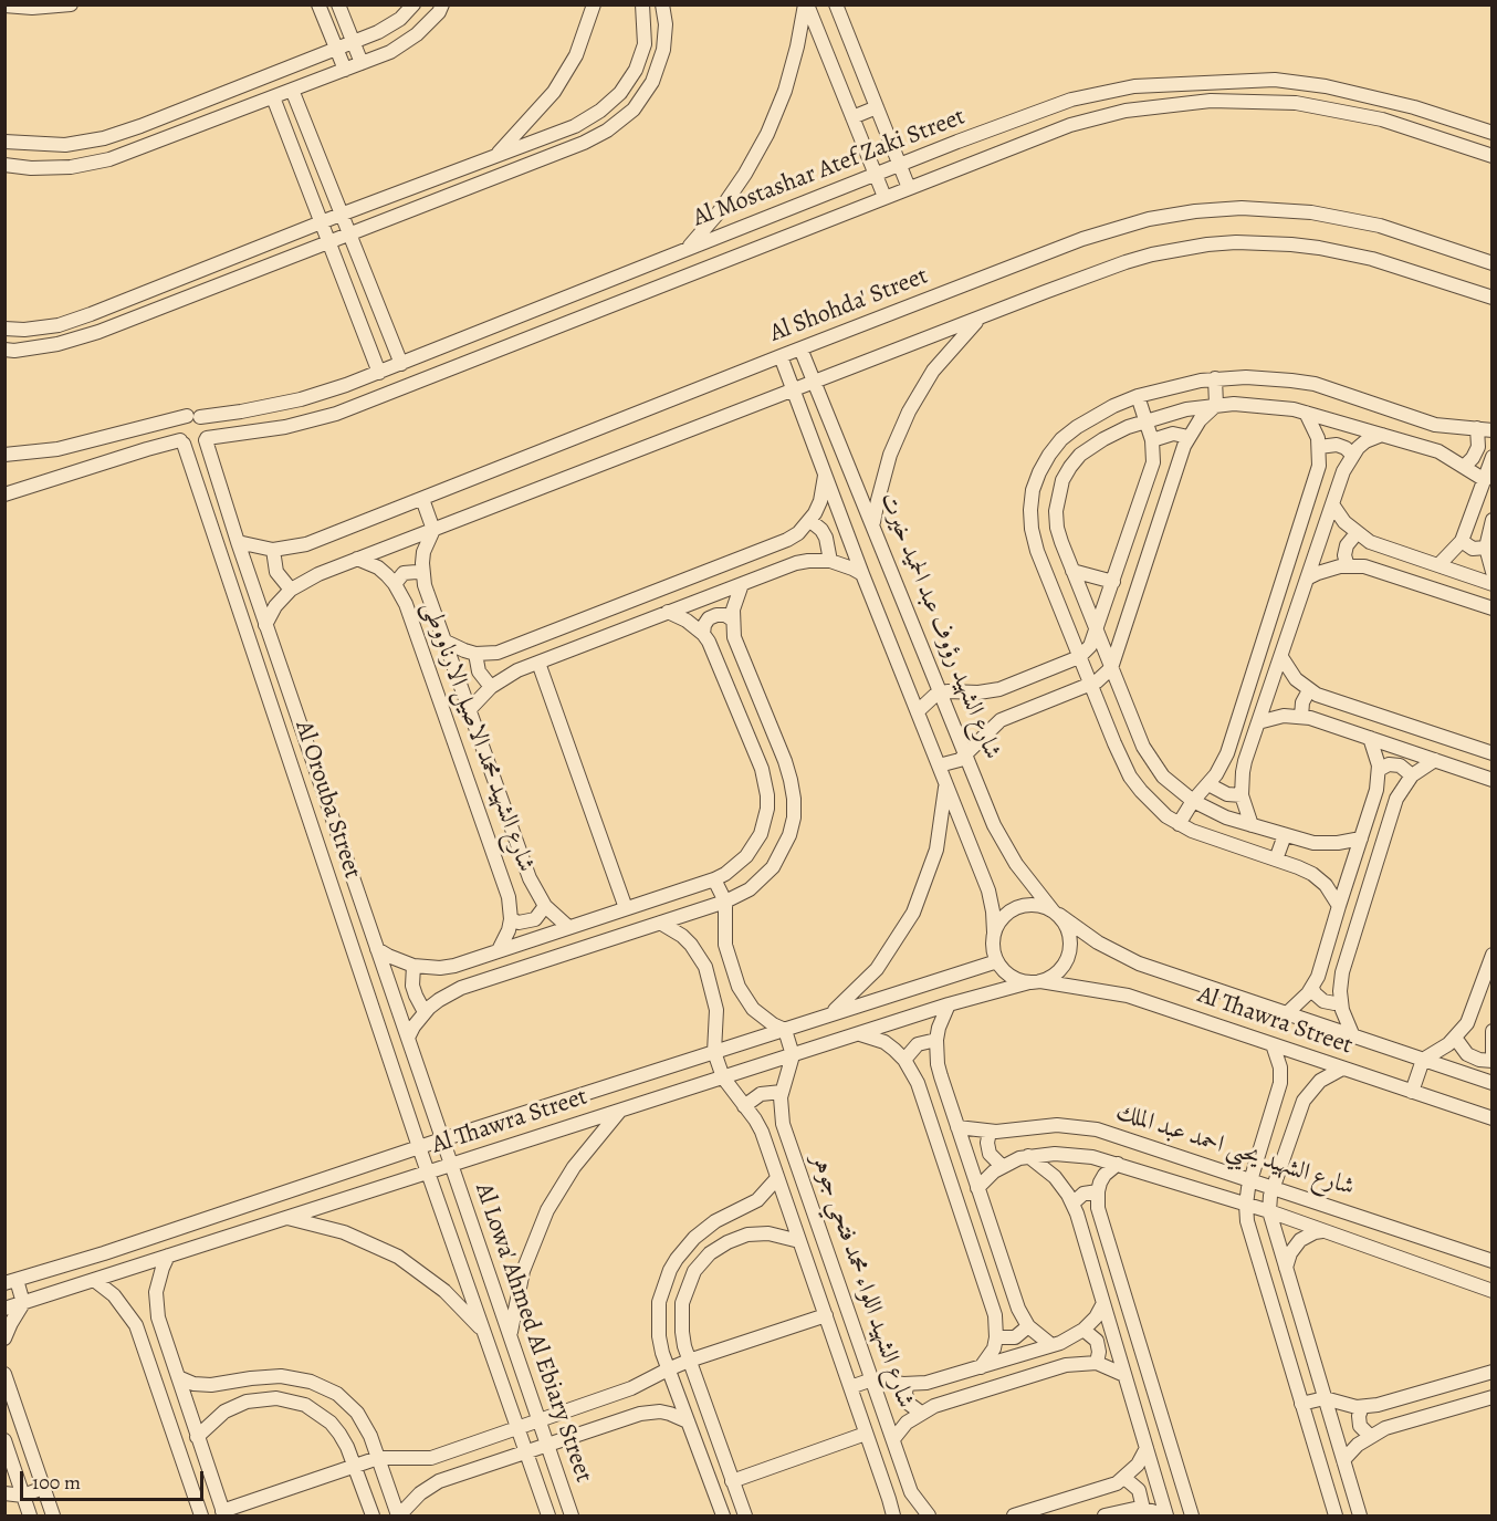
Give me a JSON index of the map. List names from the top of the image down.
{
  "streets": {
    "street": [
      "Al Mostashar Atef Zaki Street",
      "Al Shohda' Street",
      "شارع الشهيد رؤوف عبد الحميد خيرت",
      "شارع الشهيد محمد الاصيل الارناووطى",
      "Al Orouba Street",
      "Al Thawra Street",
      "شارع الشهيد يحيي احمد عبد الملك",
      "شارع الشهيد اللواء محمد فتحي جوهر",
      "Al Lowa' Ahmed Al Ebiary Street"
    ]
  },
  "crossings": [
    ["Al Mostashar Atef Zaki Street", "Al Orouba Street"],
    ["Al Shohda' Street", "شارع الشهيد رؤوف عبد الحميد خيرت"],
    ["Al Shohda' Street", "Al Orouba Street"],
    ["شارع الشهيد رؤوف عبد الحميد خيرت", "Al Thawra Street"],
    ["Al Orouba Street", "Al Thawra Street"],
    ["Al Orouba Street", "Al Lowa' Ahmed Al Ebiary Street"],
    ["Al Thawra Street", "شارع الشهيد اللواء محمد فتحي جوهر"],
    ["Al Thawra Street", "Al Lowa' Ahmed Al Ebiary Street"]
  ],
  "scale_bar": "100 m"
}
